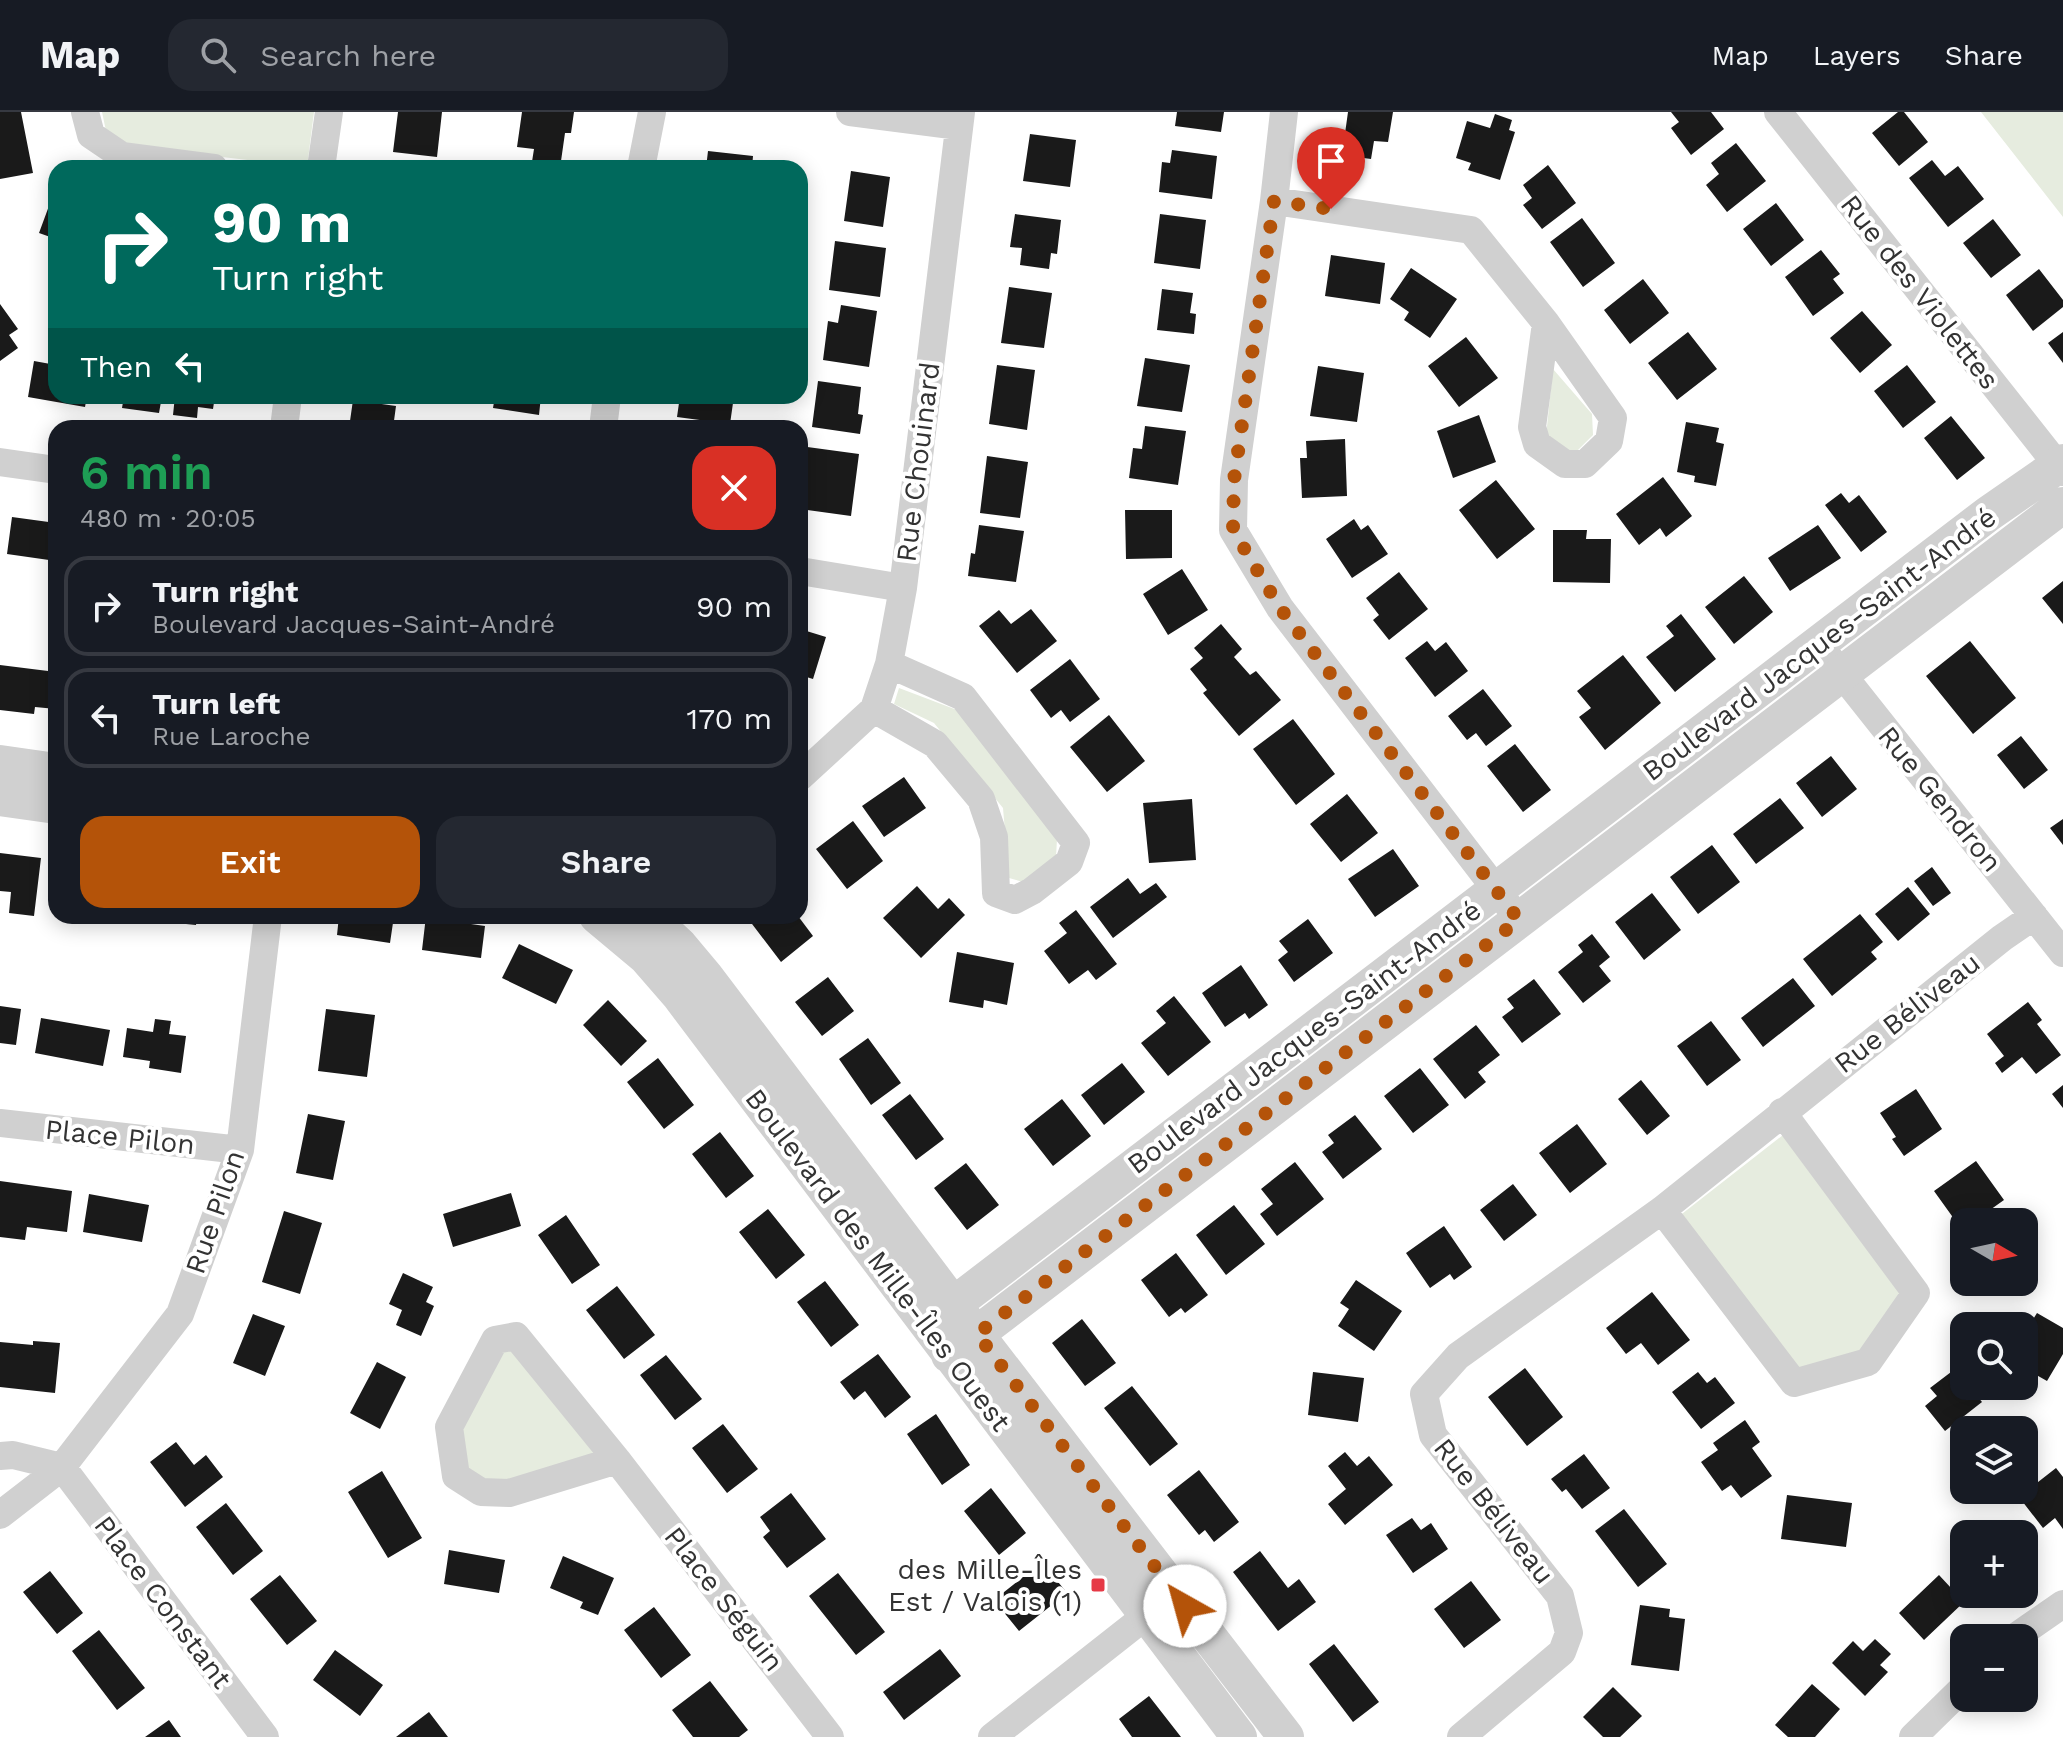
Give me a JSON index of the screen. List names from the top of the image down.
{
  "streets": {
    "street": [
      "Rue des Violettes",
      "Rue Chouinard",
      "Boulevard Jacques-Saint-André",
      "Rue Gendron",
      "Rue Béliveau",
      "Place Pilon",
      "Rue Pilon",
      "Boulevard des Mille-Îles Ouest",
      "Place Séguin",
      "Place Constant"
    ]
  },
  "crossings": [
    ["Rue des Violettes", "Boulevard Jacques-Saint-André"],
    ["Boulevard Jacques-Saint-André", "Rue Gendron"],
    ["Boulevard Jacques-Saint-André", "Boulevard des Mille-Îles Ouest"],
    ["Rue Gendron", "Rue Béliveau"],
    ["Place Pilon", "Rue Pilon"],
    ["Rue Pilon", "Place Constant"]
  ],
  "places": {
    "transit": ["des Mille-Îles Est / Valois (1)"]
  },
  "north": "right",
  "page": {
    "header": "Map",
    "search": "Search here",
    "nav": ["Map", "Layers", "Share"],
    "turn": ["90 m", "Turn right"],
    "then": "Then",
    "heading": ["6 min", "480 m · 20:05"],
    "list": [
      {
        "name": "Turn right",
        "note": "Boulevard Jacques-Saint-André",
        "value": "90 m"
      },
      {
        "name": "Turn left",
        "note": "Rue Laroche",
        "value": "170 m"
      }
    ],
    "buttons": ["Exit", "Share"],
    "map_buttons": ["+", "−"]
  }
}
